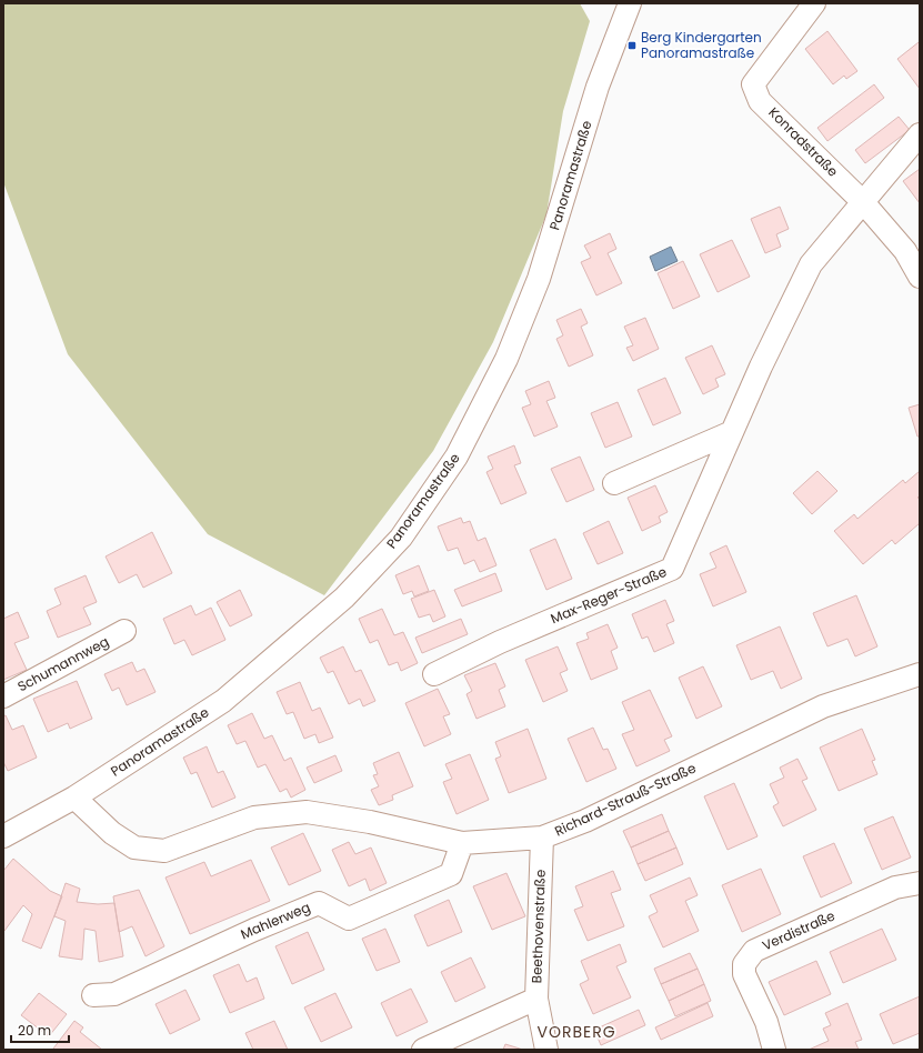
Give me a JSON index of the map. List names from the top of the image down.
{
  "streets": {
    "street": [
      "Konradstraße",
      "Panoramastraße",
      "Max-Reger-Straße",
      "Schumannweg",
      "Richard-Strauß-Straße",
      "Mahlerweg",
      "Beethovenstraße",
      "Verdistraße"
    ]
  },
  "crossings": [
    ["Konradstraße", "Max-Reger-Straße"],
    ["Panoramastraße", "Richard-Strauß-Straße"],
    ["Richard-Strauß-Straße", "Mahlerweg"],
    ["Richard-Strauß-Straße", "Beethovenstraße"]
  ],
  "districts": ["VORBERG"],
  "places": {
    "transit": ["Berg Kindergarten Panoramastraße"]
  },
  "scale_bar": "20 m"
}
